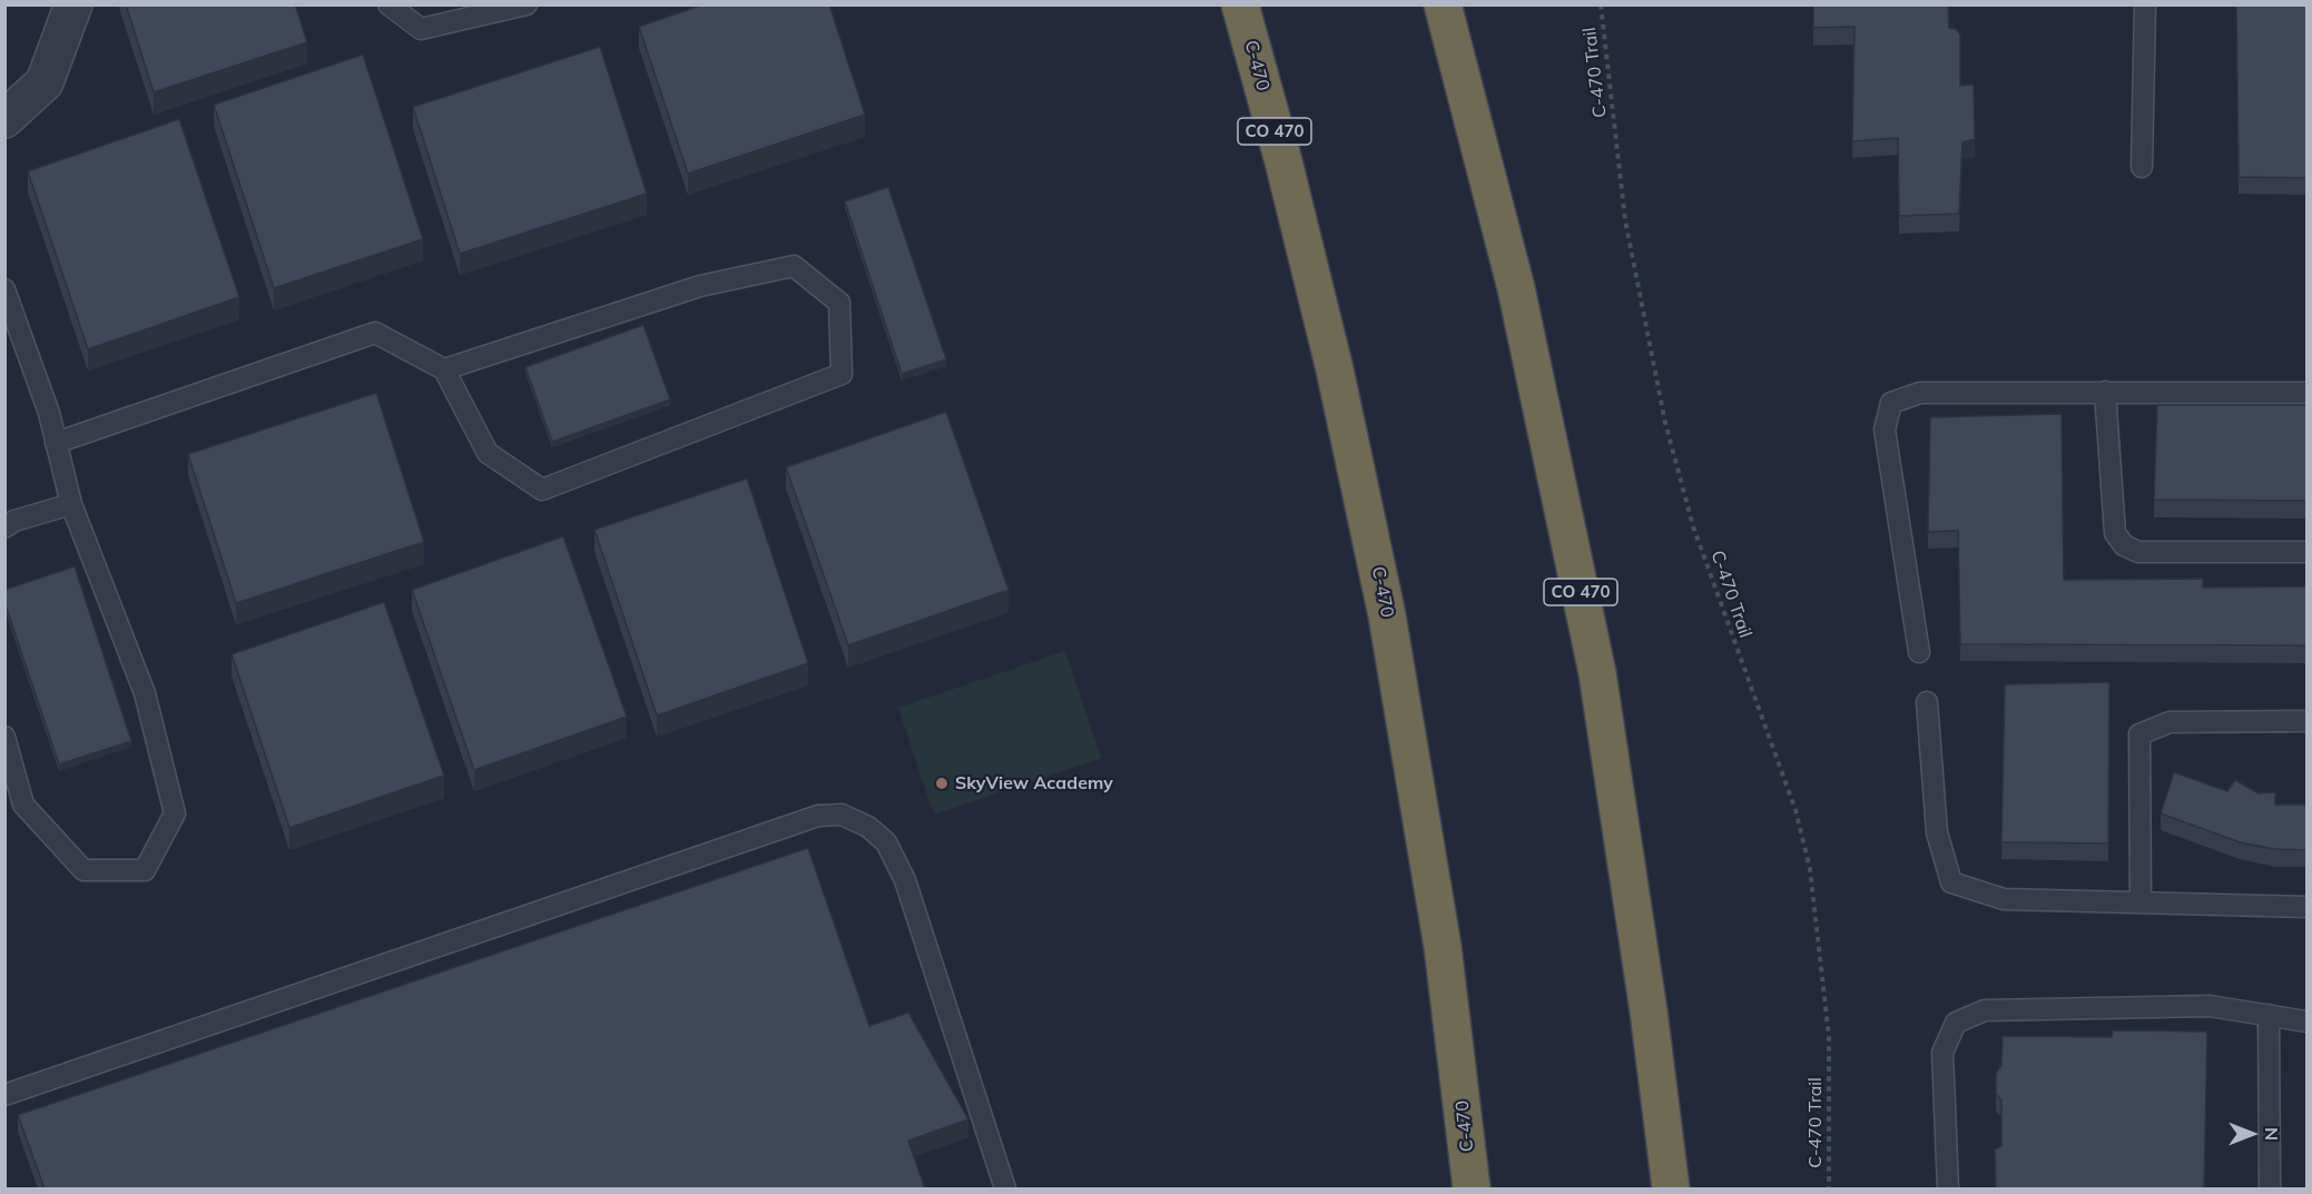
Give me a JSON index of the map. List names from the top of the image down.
{
  "streets": {
    "highway": ["C-470", "CO 470"],
    "path": ["C-470 Trail"]
  },
  "places": ["SkyView Academy"],
  "north": "right"
}
